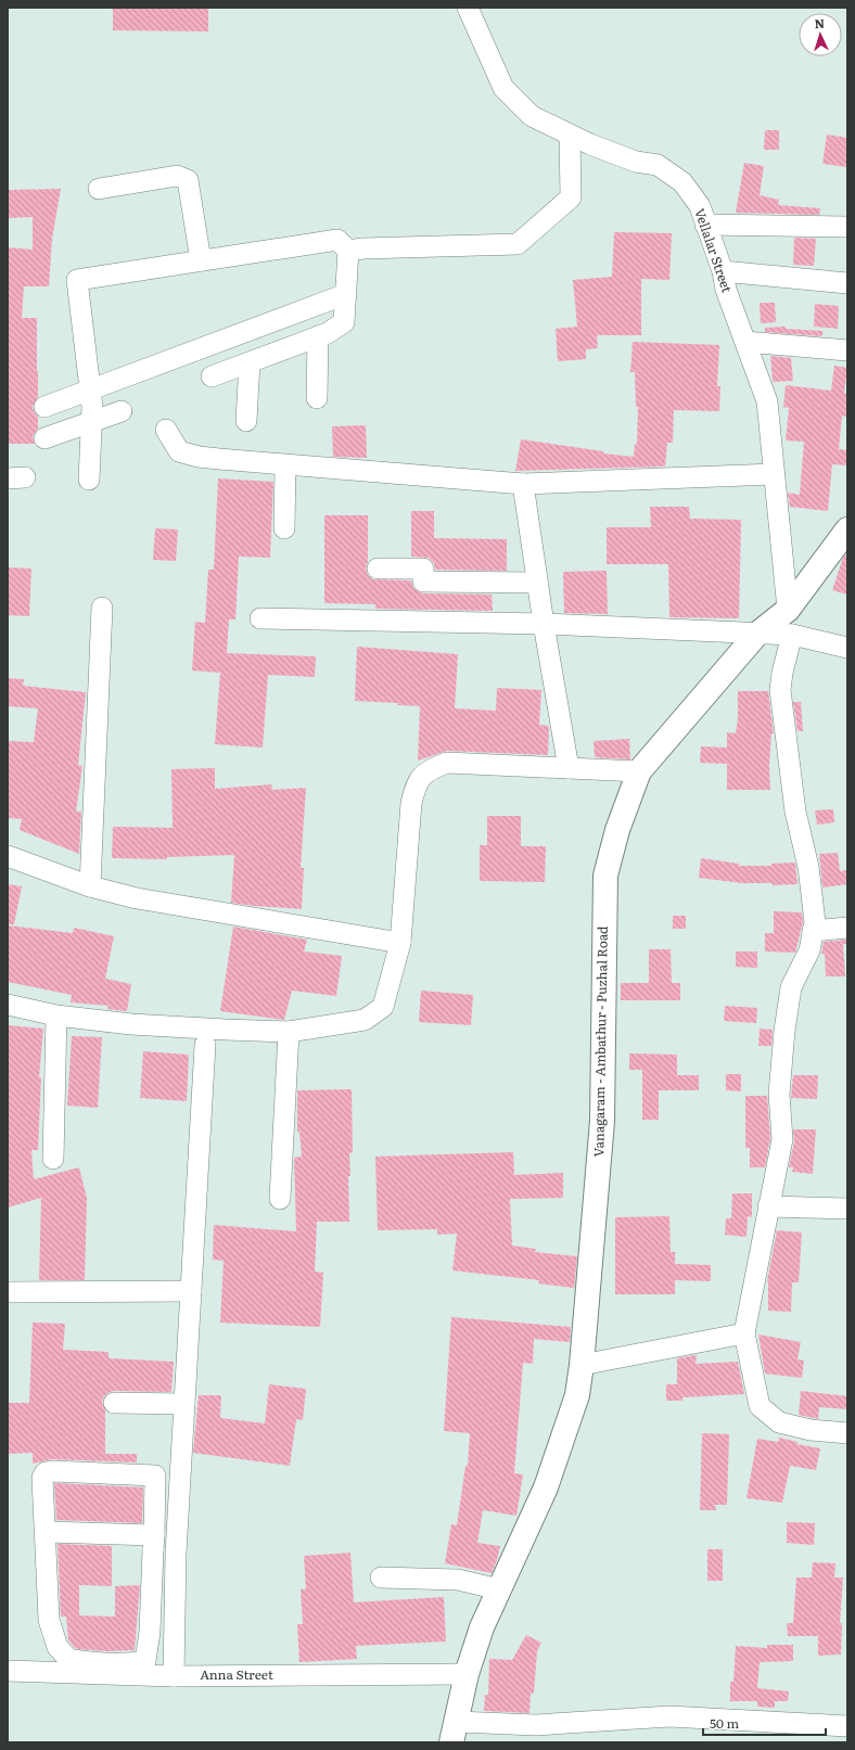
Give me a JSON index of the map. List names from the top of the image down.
{
  "streets": {
    "main road": ["Vanagaram - Ambathur - Puzhal Road"],
    "street": ["Vellalar Street", "Anna Street"]
  },
  "crossings": [
    ["Vellalar Street", "Vanagaram - Ambathur - Puzhal Road"],
    ["Vanagaram - Ambathur - Puzhal Road", "Anna Street"]
  ],
  "scale_bar": "50 m",
  "north": "top"
}
